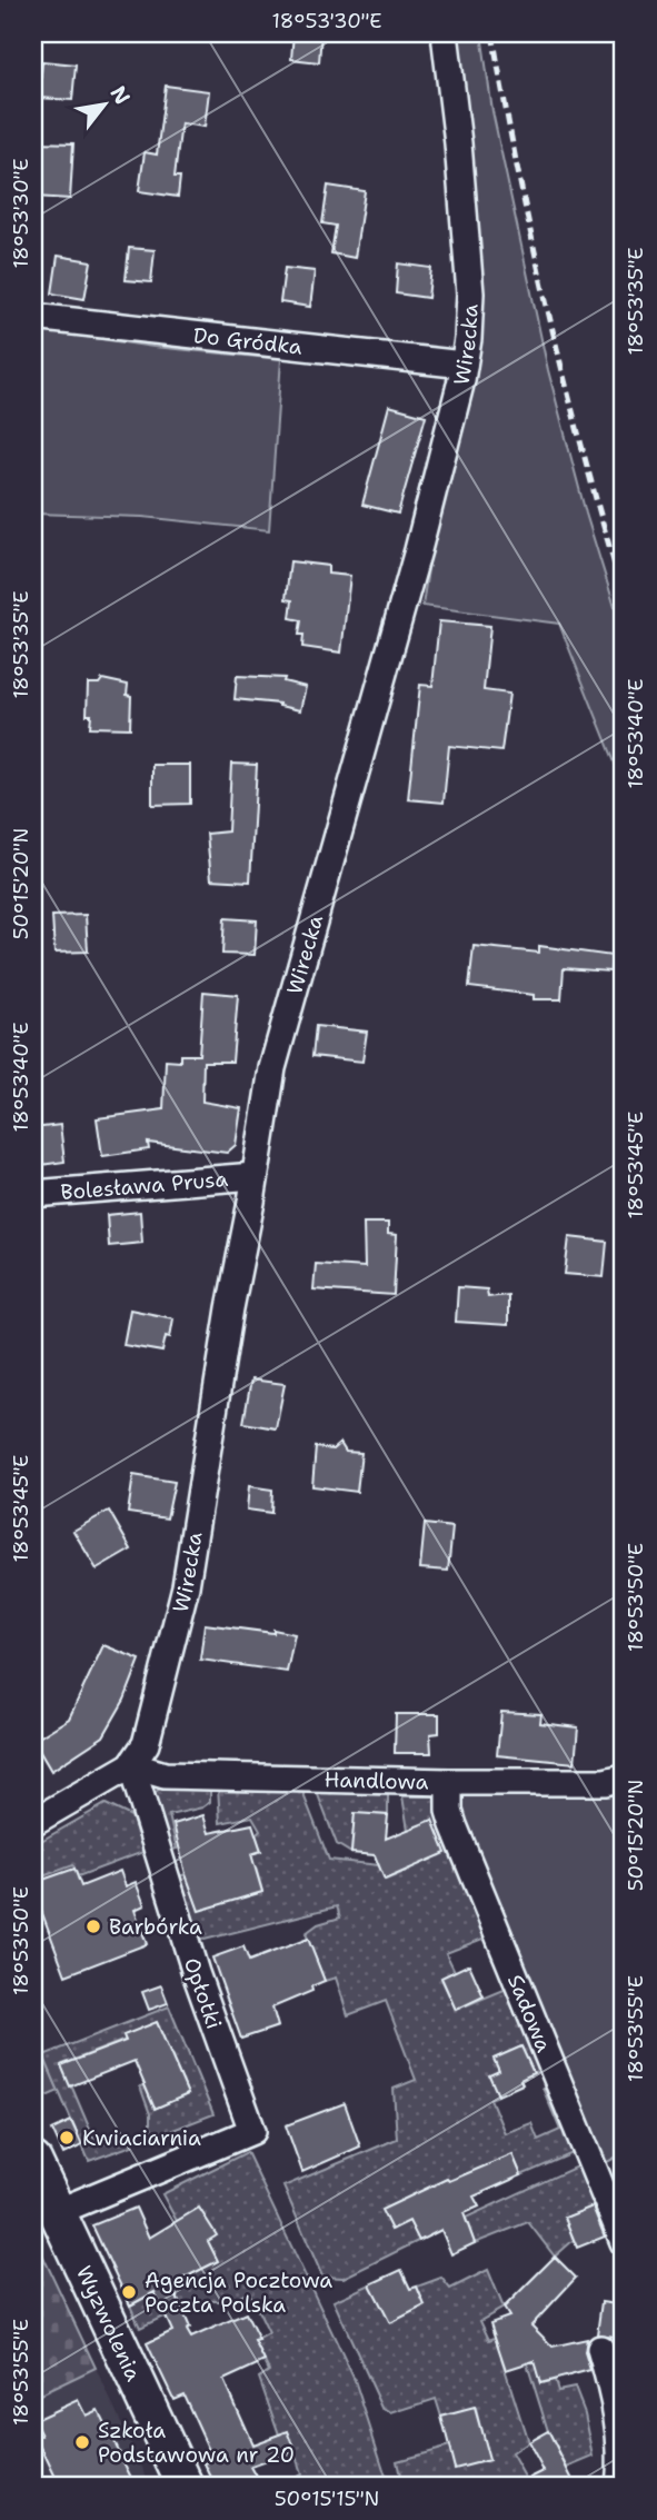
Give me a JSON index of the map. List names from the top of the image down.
{
  "streets": {
    "street": [
      "Do Gródka",
      "Wirecka",
      "Bolesława Prusa",
      "Handlowa",
      "Opłotki",
      "Sadowa",
      "Wyzwolenia"
    ]
  },
  "crossings": [
    ["Do Gródka", "Wirecka"],
    ["Wirecka", "Bolesława Prusa"],
    ["Wirecka", "Handlowa"],
    ["Wirecka", "Opłotki"],
    ["Handlowa", "Opłotki"],
    ["Handlowa", "Sadowa"],
    ["Opłotki", "Wyzwolenia"]
  ],
  "places": [
    "Barbórka",
    "Kwiaciarnia",
    "Agencja Pocztowa Poczta Polska",
    "Szkoła Podstawowa nr 20"
  ],
  "north": "top right",
  "coordinates": [
    "18°53'30\"E",
    "18°53'35\"E",
    "18°53'40\"E",
    "50°15'20\"N",
    "18°53'45\"E",
    "18°53'50\"E",
    "18°53'55\"E",
    "50°15'15\"N"
  ]
}
